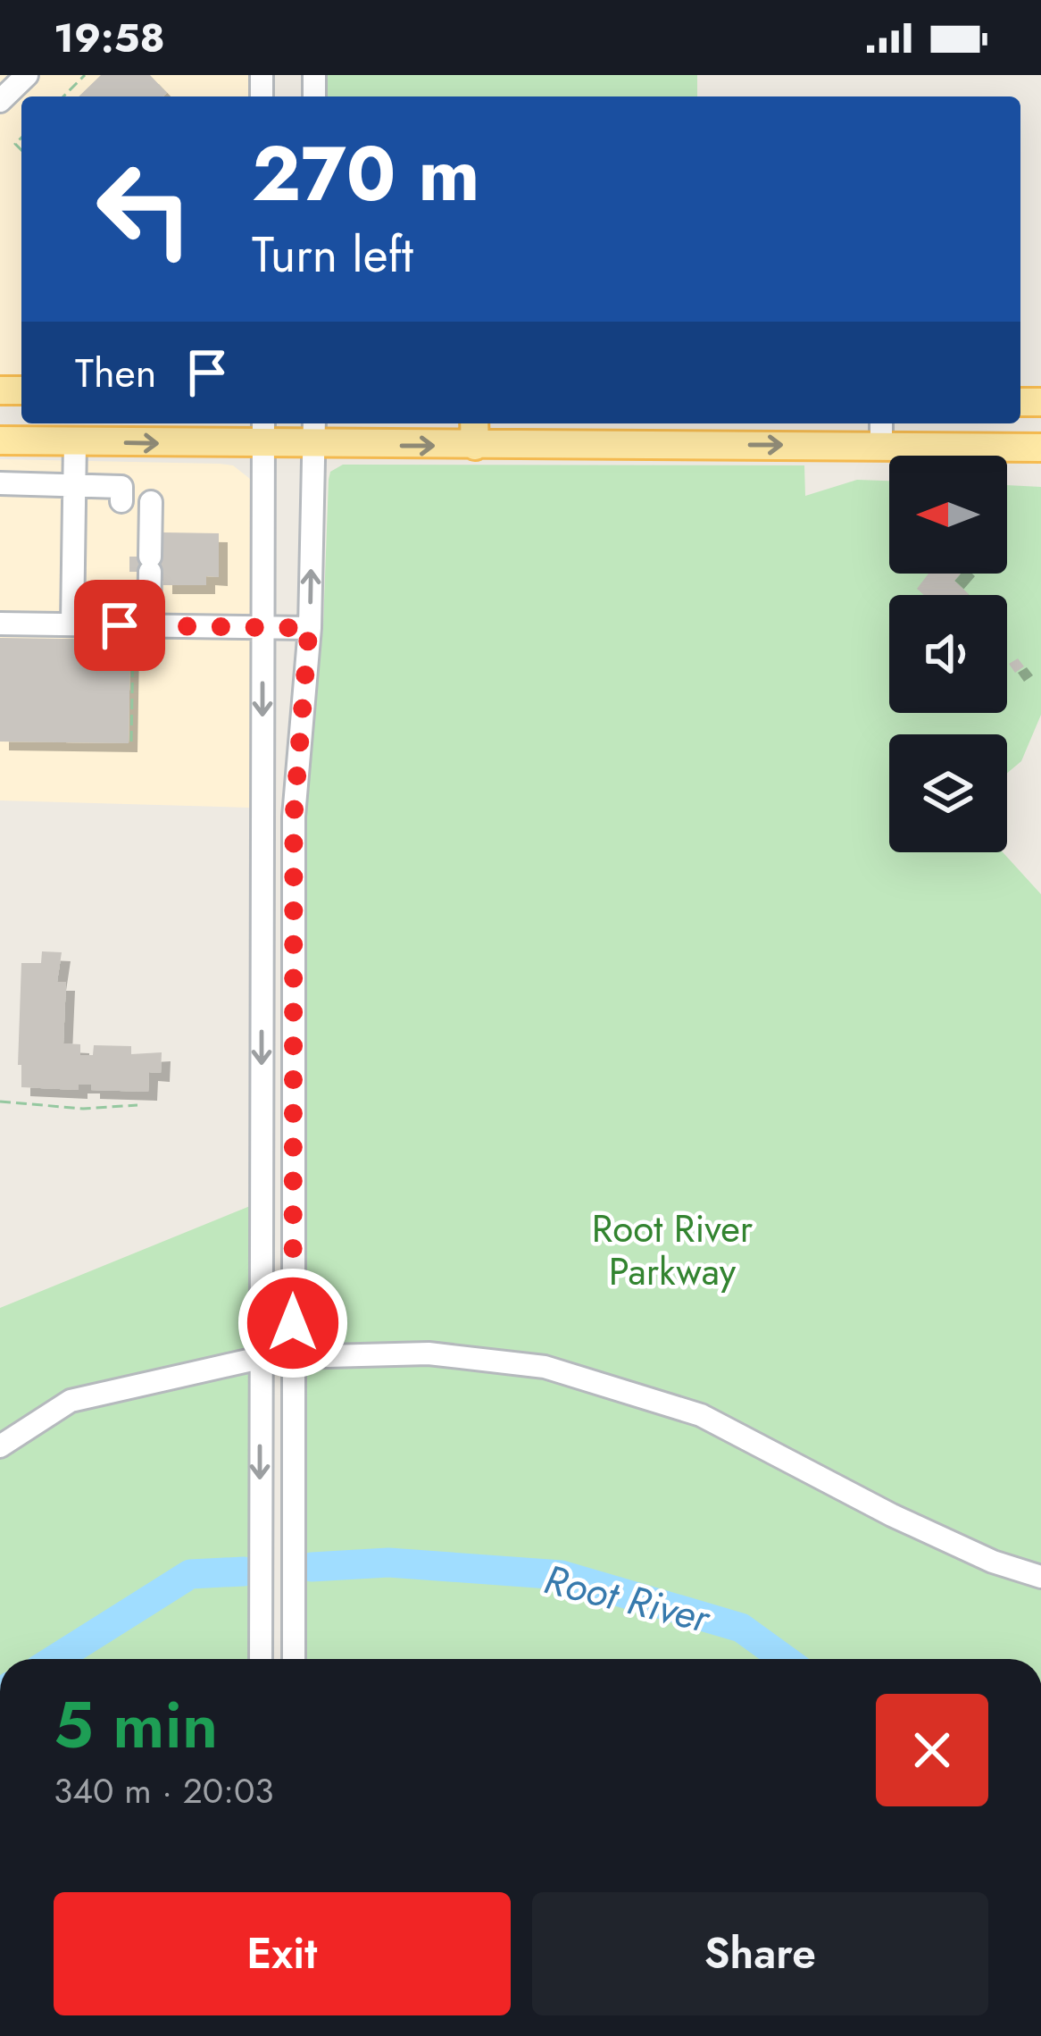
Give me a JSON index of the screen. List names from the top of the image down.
{
  "water": ["Root River"],
  "parks": ["Root River Parkway"],
  "north": "left",
  "page": {
    "status": "19:58",
    "turn": ["270 m", "Turn left"],
    "then": "Then",
    "heading": ["5 min", "340 m · 20:03"],
    "buttons": ["Exit", "Share"]
  }
}
